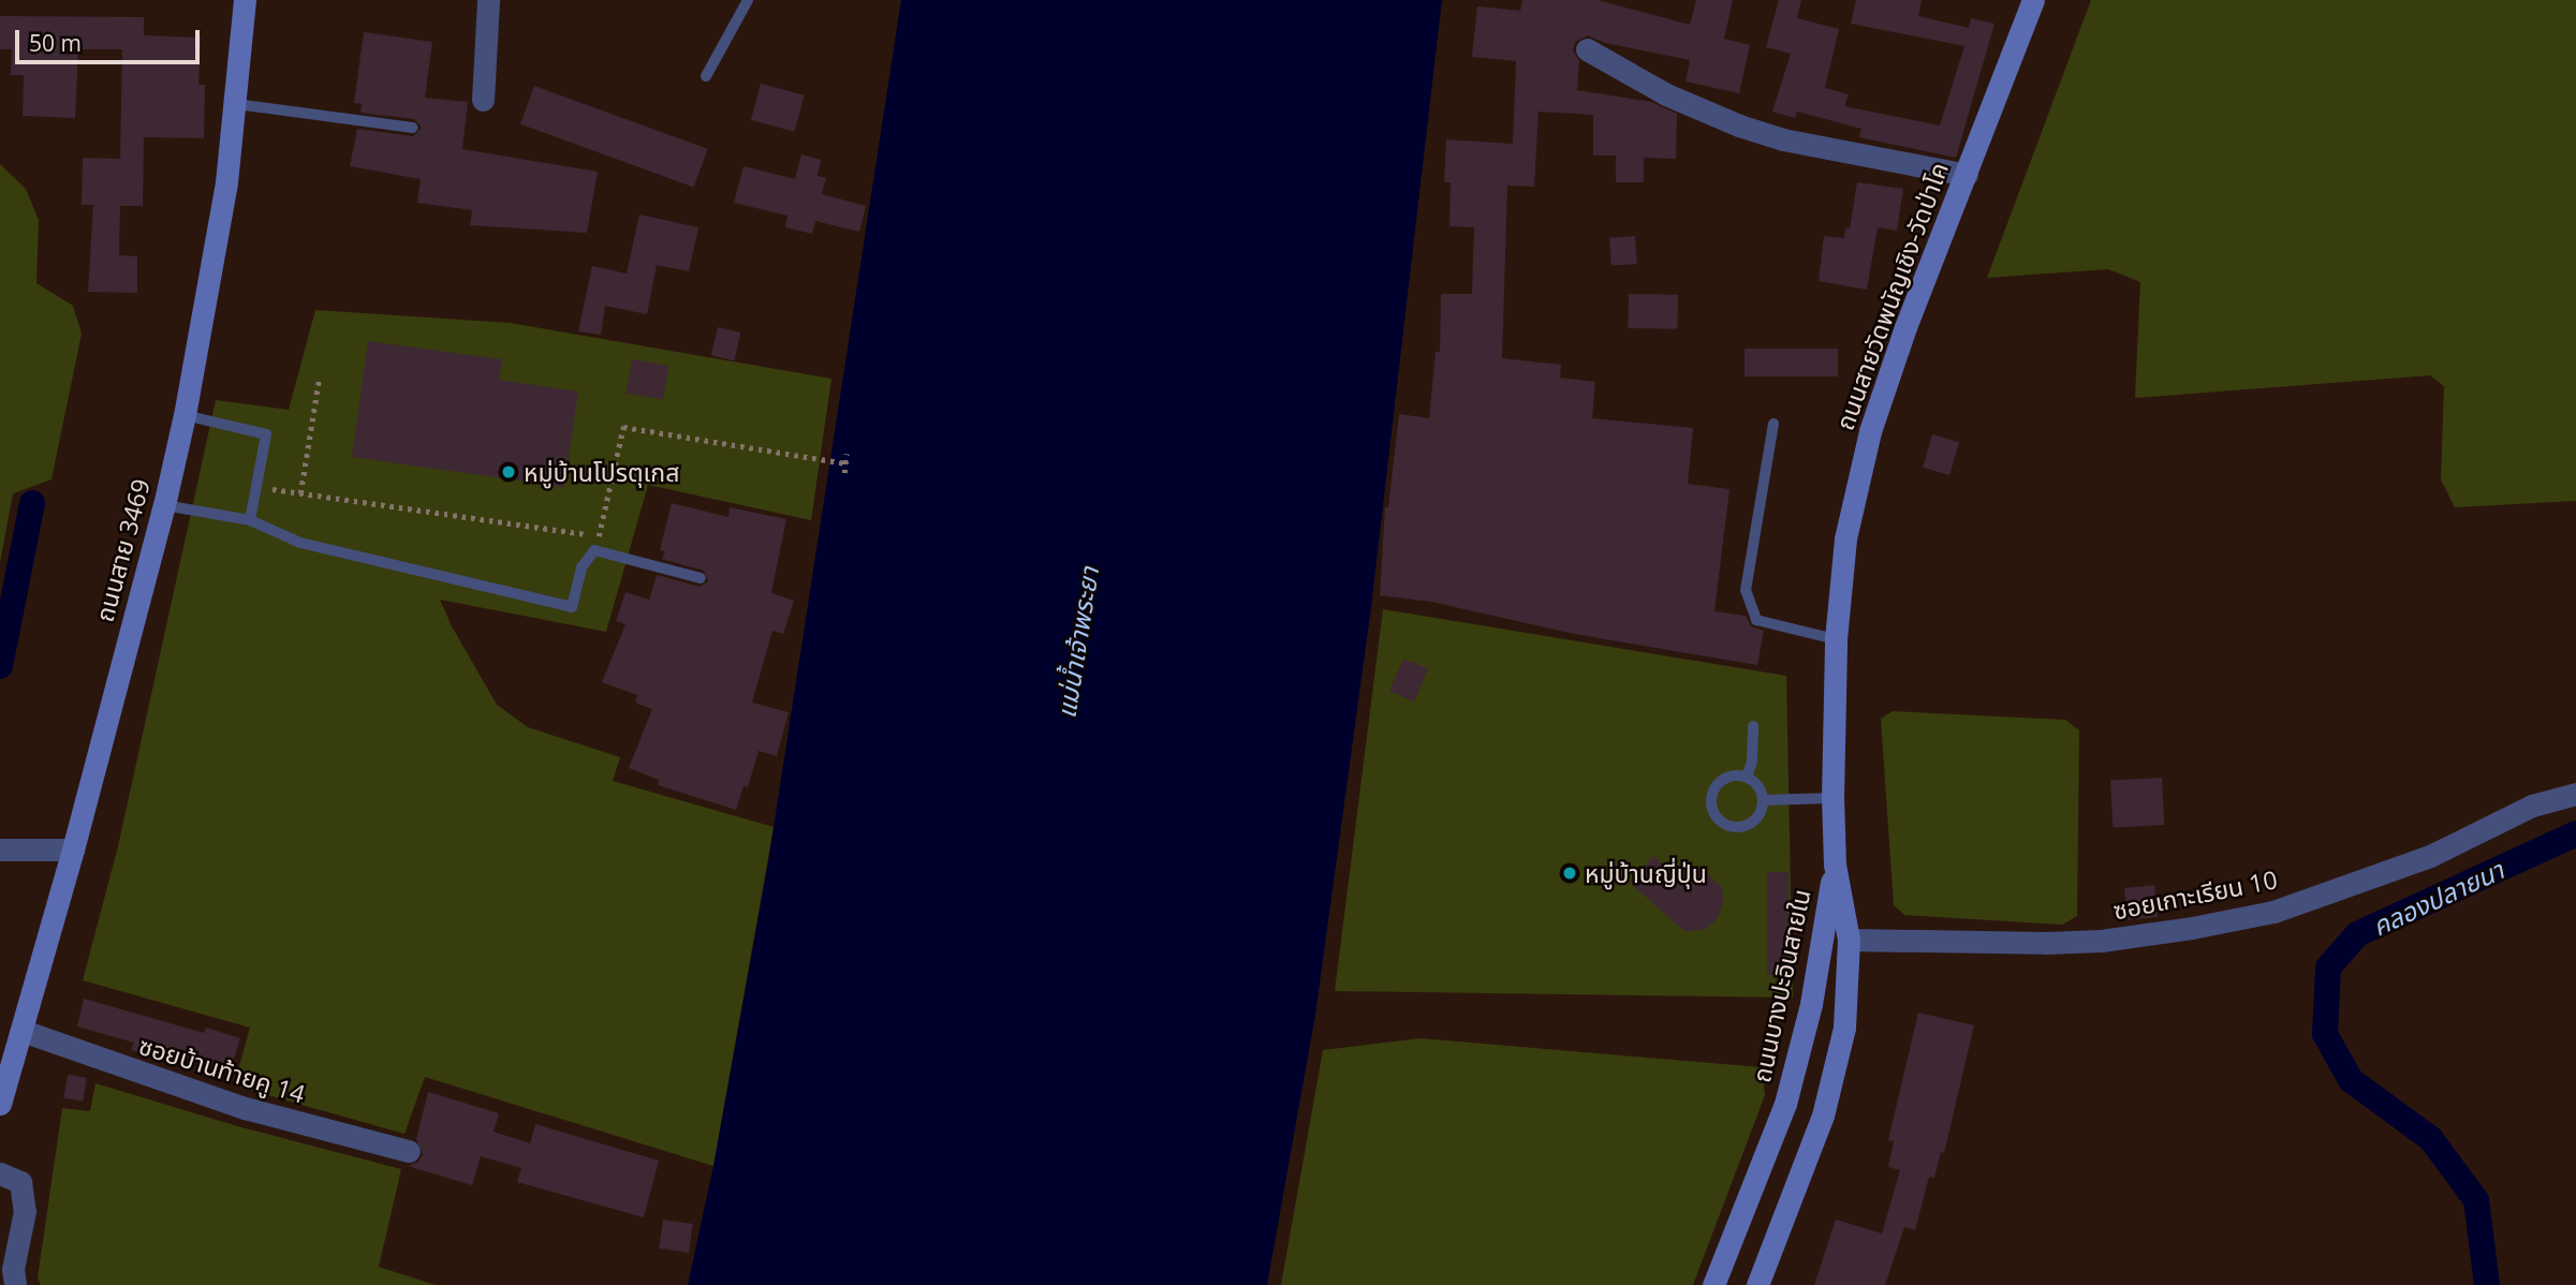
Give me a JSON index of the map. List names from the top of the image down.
{
  "streets": {
    "main road": ["ถนนสายวัดพนัญเชิง-วัดป่าโค", "ถนนสาย 3469", "ถนนบางปะอินสายใน"],
    "street": ["ซอยเกาะเรียน 10", "ซอยบ้านท้ายคู 14"]
  },
  "crossings": [
    ["ถนนสายวัดพนัญเชิง-วัดป่าโค", "ถนนบางปะอินสายใน"],
    ["ถนนสาย 3469", "ซอยบ้านท้ายคู 14"],
    ["ซอยเกาะเรียน 10", "ถนนบางปะอินสายใน"]
  ],
  "water": ["แม่น้ำเจ้าพระยา", "คลองปลายนา"],
  "places": ["หมู่บ้านโปรตุเกส", "หมู่บ้านญี่ปุ่น"],
  "scale_bar": "50 m"
}
